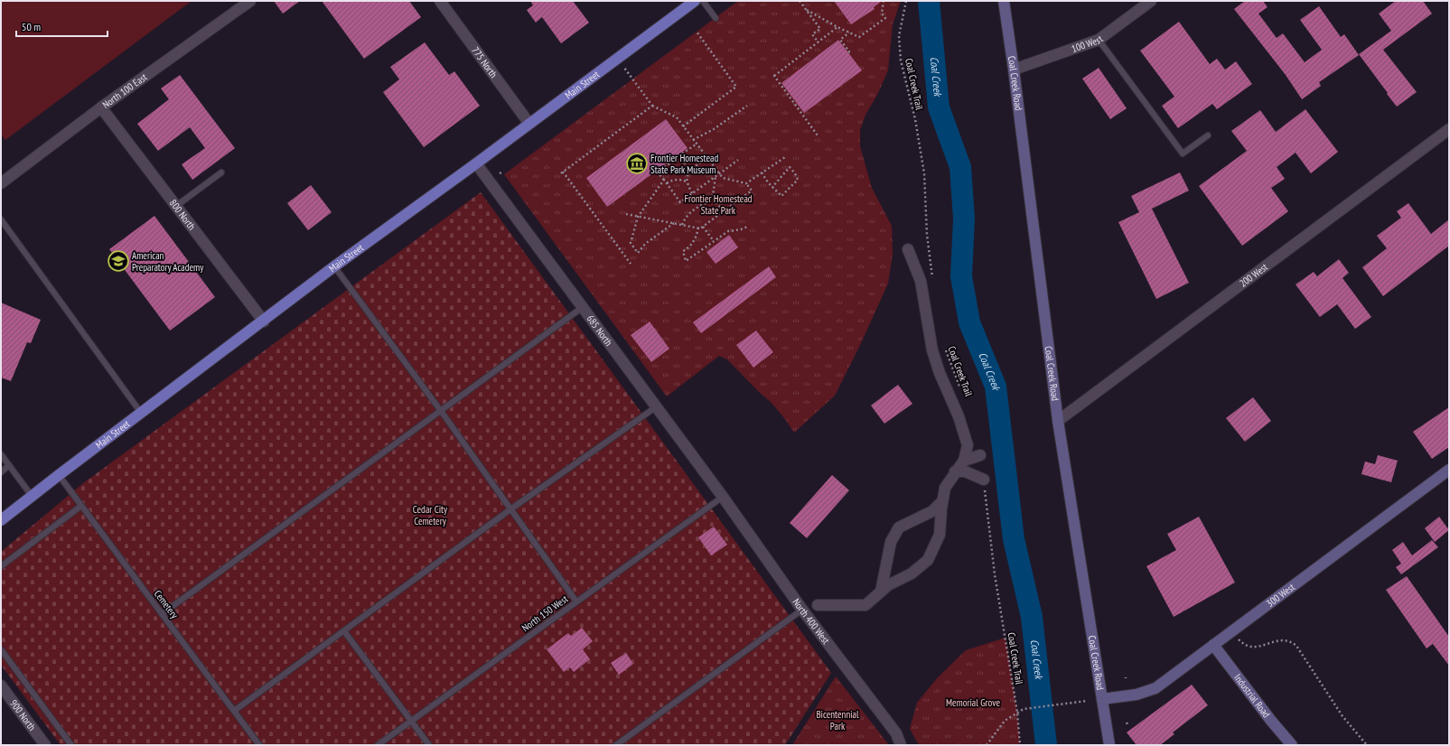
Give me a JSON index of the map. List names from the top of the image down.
{
  "streets": {
    "main road": [
      "Coal Creek Road",
      "Main Street",
      "300 West",
      "Industrial Road"
    ],
    "street": [
      "100 West",
      "775 North",
      "North 100 East",
      "800 North",
      "200 West",
      "685 North",
      "North 400 West",
      "900 North"
    ],
    "lane": ["Cemetery", "North 150 West"],
    "path": ["Coal Creek Trail"]
  },
  "crossings": [
    ["100 West", "Coal Creek Road"],
    ["775 North", "Main Street"],
    ["Coal Creek Road", "200 West"],
    ["Coal Creek Road", "300 West"],
    ["Main Street", "800 North"],
    ["Main Street", "685 North"],
    ["Main Street", "Cemetery"],
    ["North 100 East", "800 North"],
    ["685 North", "North 150 West"],
    ["685 North", "North 400 West"],
    ["300 West", "Industrial Road"],
    ["North 150 West", "North 400 West"]
  ],
  "water": ["Coal Creek"],
  "parks": [
    "Frontier Homestead State Park",
    "Cedar City Cemetery",
    "Memorial Grove",
    "Bicentennial Park"
  ],
  "places": {
    "museum": ["Frontier Homestead State Park Museum"],
    "school or university": ["American Preparatory Academy"]
  },
  "scale_bar": "50 m"
}
